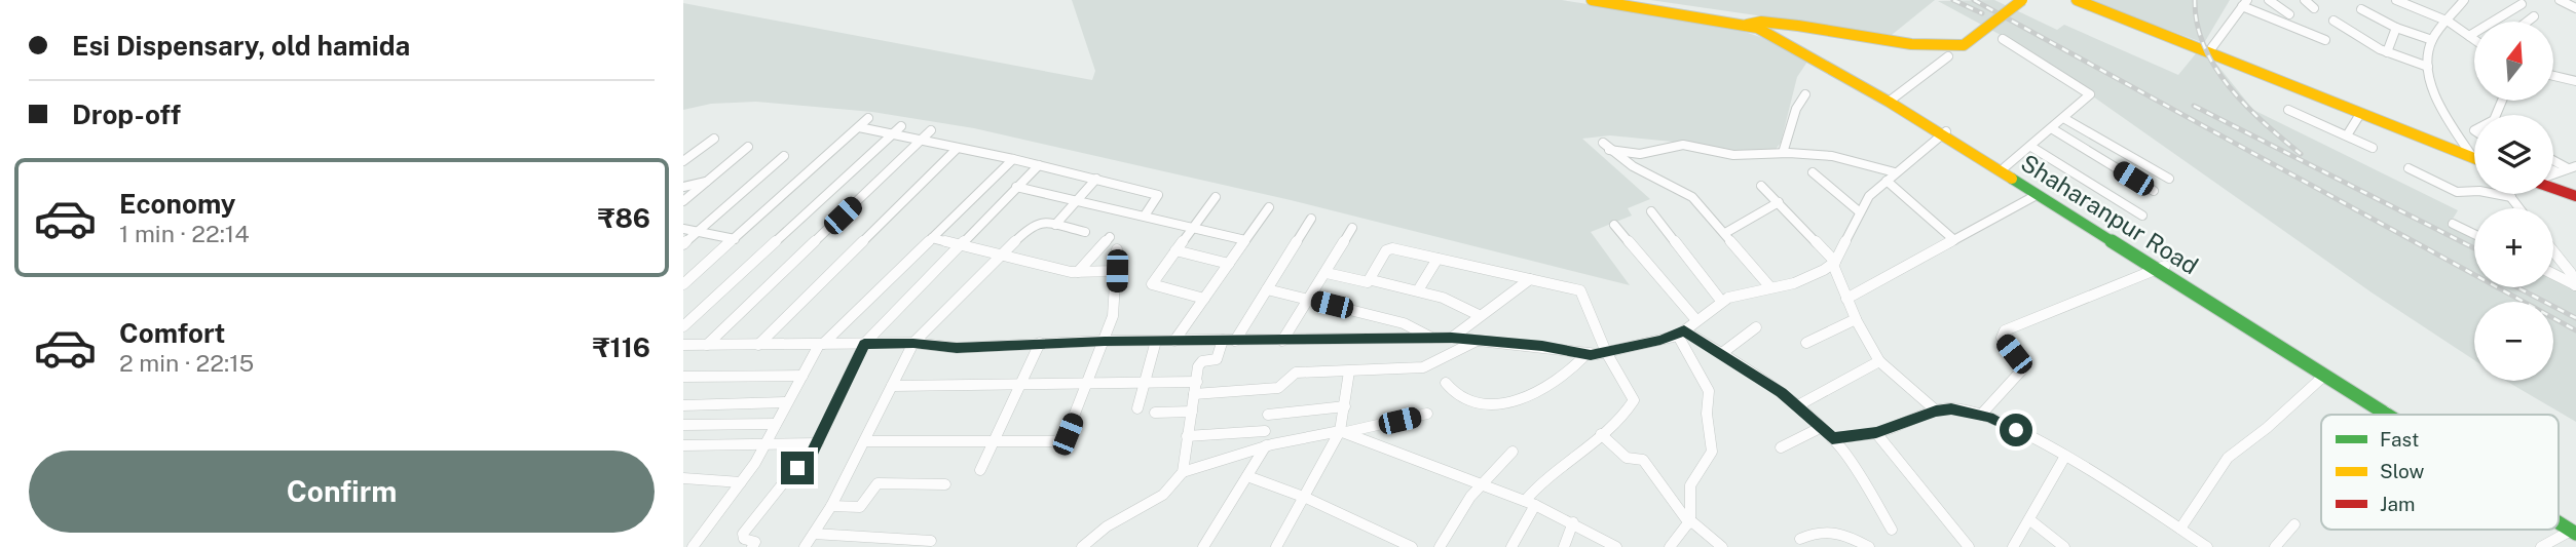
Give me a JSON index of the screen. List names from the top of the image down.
{
  "streets": {
    "main road": ["Shaharanpur Road"]
  },
  "legend": ["Fast", "Slow", "Jam"],
  "north": "top",
  "page": {
    "banner": ["Esi Dispensary, old hamida", "Drop-off"],
    "map_buttons": ["+", "−"],
    "list": [
      {
        "name": "Economy",
        "note": "1 min · 22:14",
        "value": "₹86"
      },
      {
        "name": "Comfort",
        "note": "2 min · 22:15",
        "value": "₹116"
      }
    ],
    "buttons": "Confirm"
  }
}
